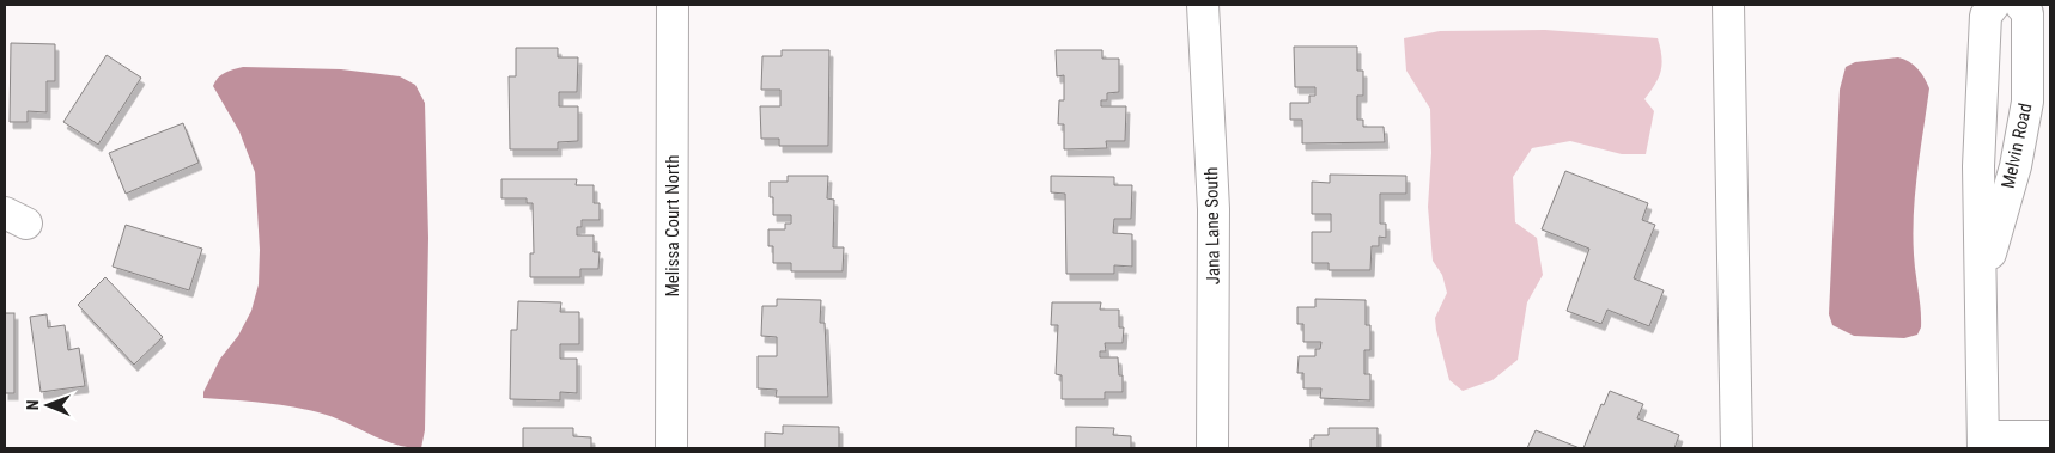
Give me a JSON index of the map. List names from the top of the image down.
{
  "streets": {
    "street": ["Melvin Road", "Melissa Court North", "Jana Lane South"]
  },
  "north": "left"
}
